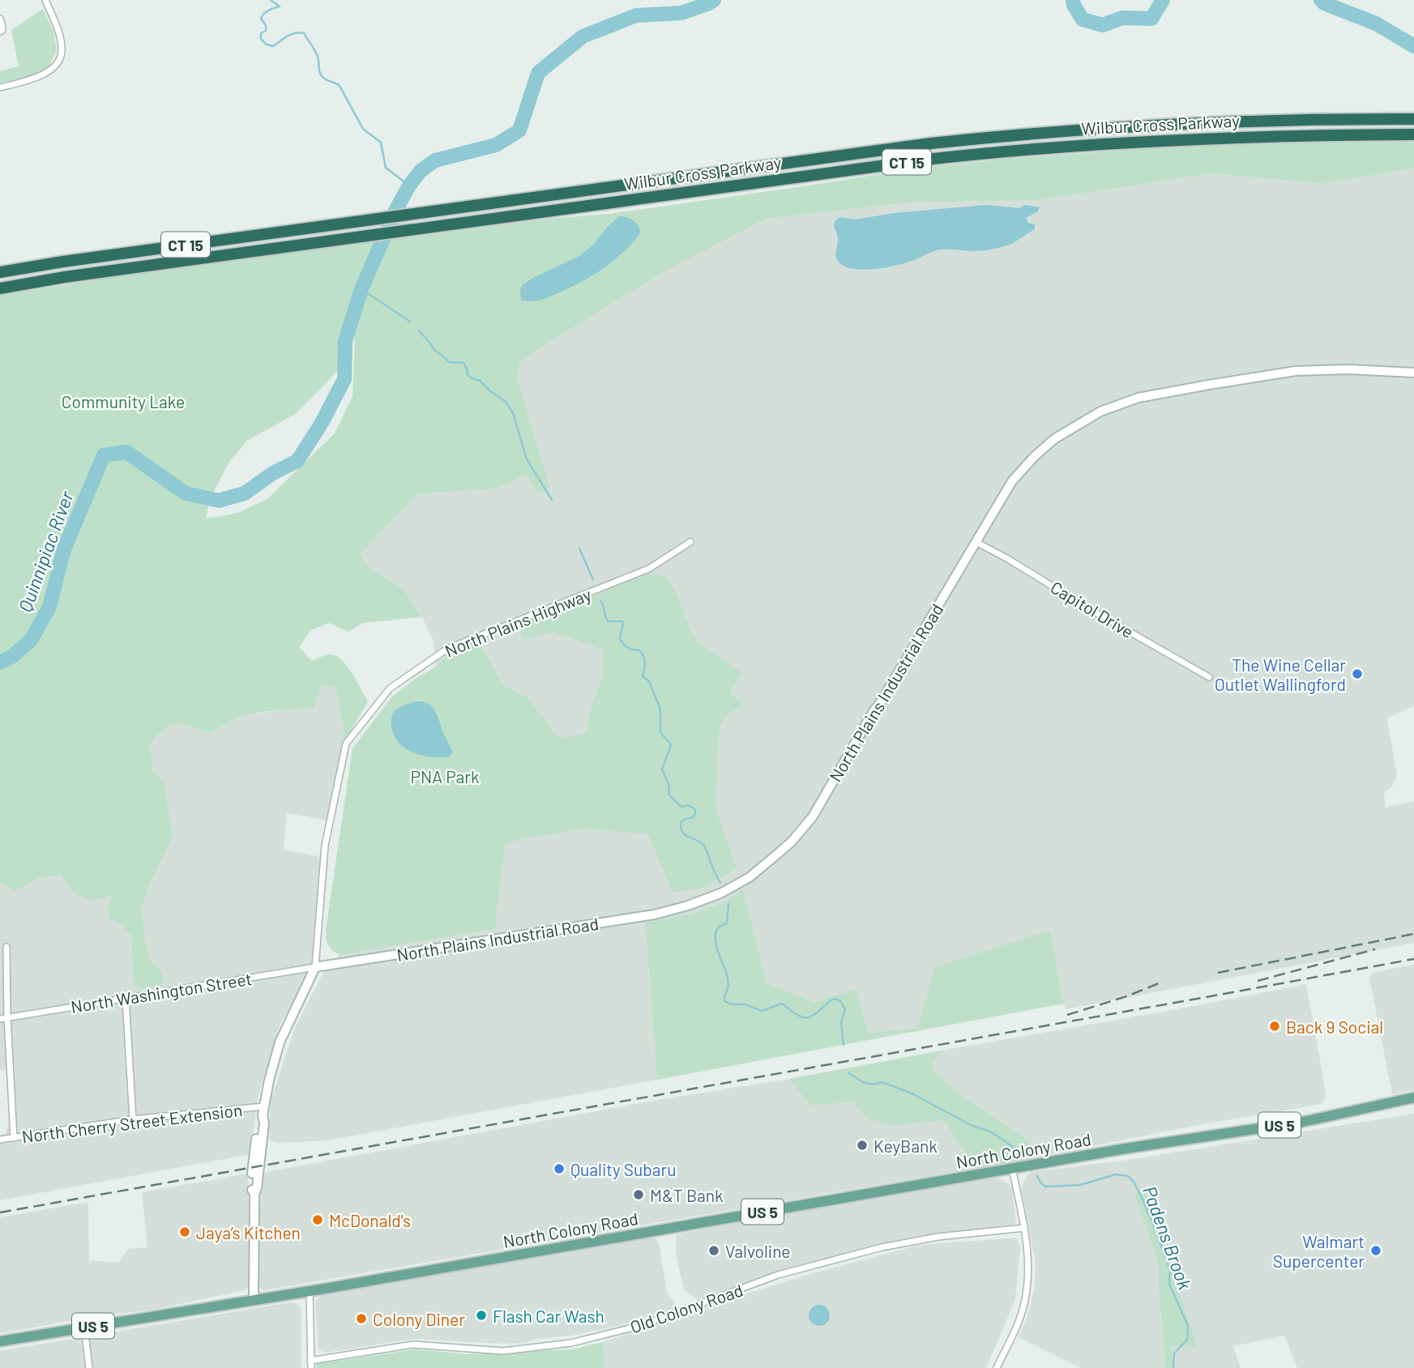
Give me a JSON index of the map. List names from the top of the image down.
{
  "streets": {
    "highway": ["Wilbur Cross Parkway", "CT 15"],
    "main road": ["US 5", "North Colony Road"],
    "street": [
      "Capitol Drive",
      "North Plains Highway",
      "North Plains Industrial Road",
      "North Washington Street",
      "North Cherry Street Extension",
      "Old Colony Road"
    ]
  },
  "crossings": [
    ["Capitol Drive", "North Plains Industrial Road"],
    ["North Plains Highway", "North Plains Industrial Road"],
    ["North Plains Highway", "North Washington Street"],
    ["North Plains Highway", "North Cherry Street Extension"],
    ["North Plains Highway", "North Colony Road"],
    ["North Plains Industrial Road", "North Washington Street"]
  ],
  "water": ["Quinnipiac River", "Padens Brook"],
  "parks": ["Community Lake", "PNA Park"],
  "places": [
    "The Wine Cellar Outlet Wallingford",
    "Back 9 Social",
    "KeyBank",
    "Quality Subaru",
    "M&T Bank",
    "McDonald's",
    "Jaya’s Kitchen",
    "Valvoline",
    "Walmart Supercenter",
    "Flash Car Wash",
    "Colony Diner"
  ]
}
